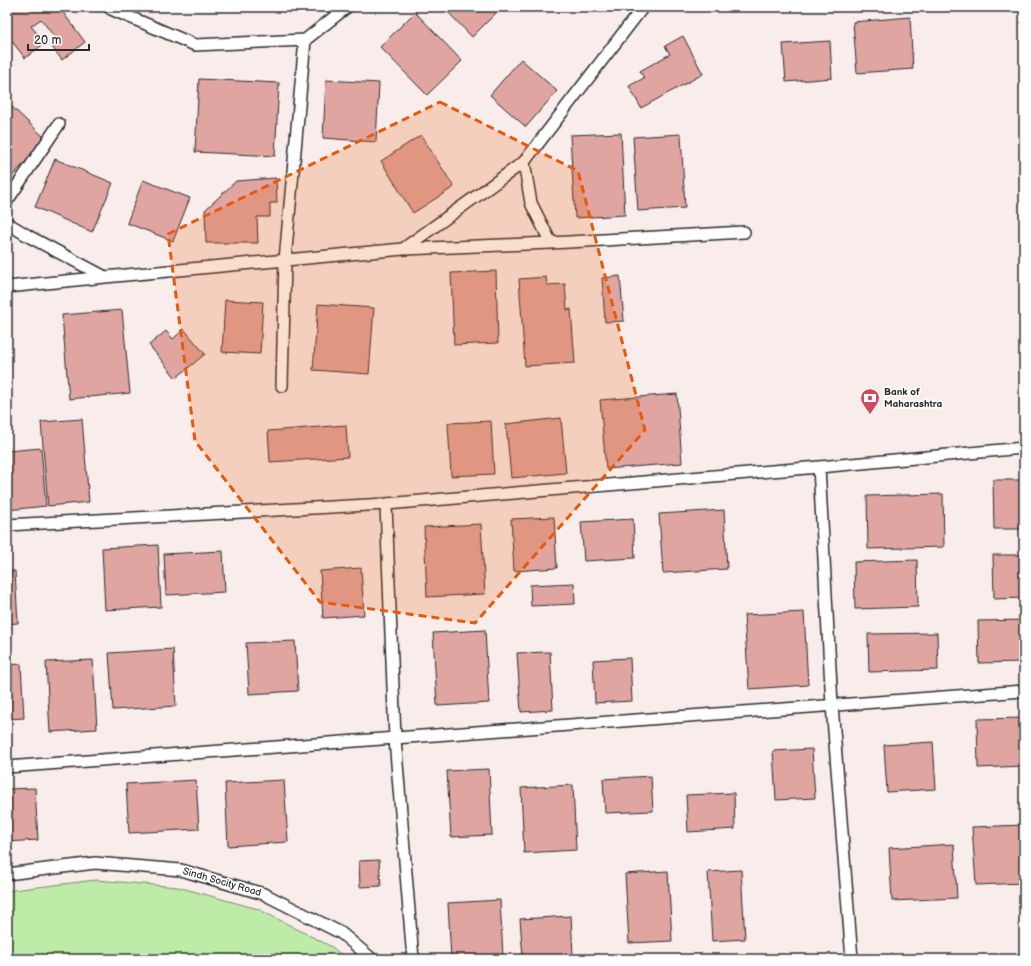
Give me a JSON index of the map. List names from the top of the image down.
{
  "streets": {
    "lane": ["Sindh Socity Road"]
  },
  "places": {
    "bank": ["Bank of Maharashtra"]
  },
  "scale_bar": "20 m"
}
